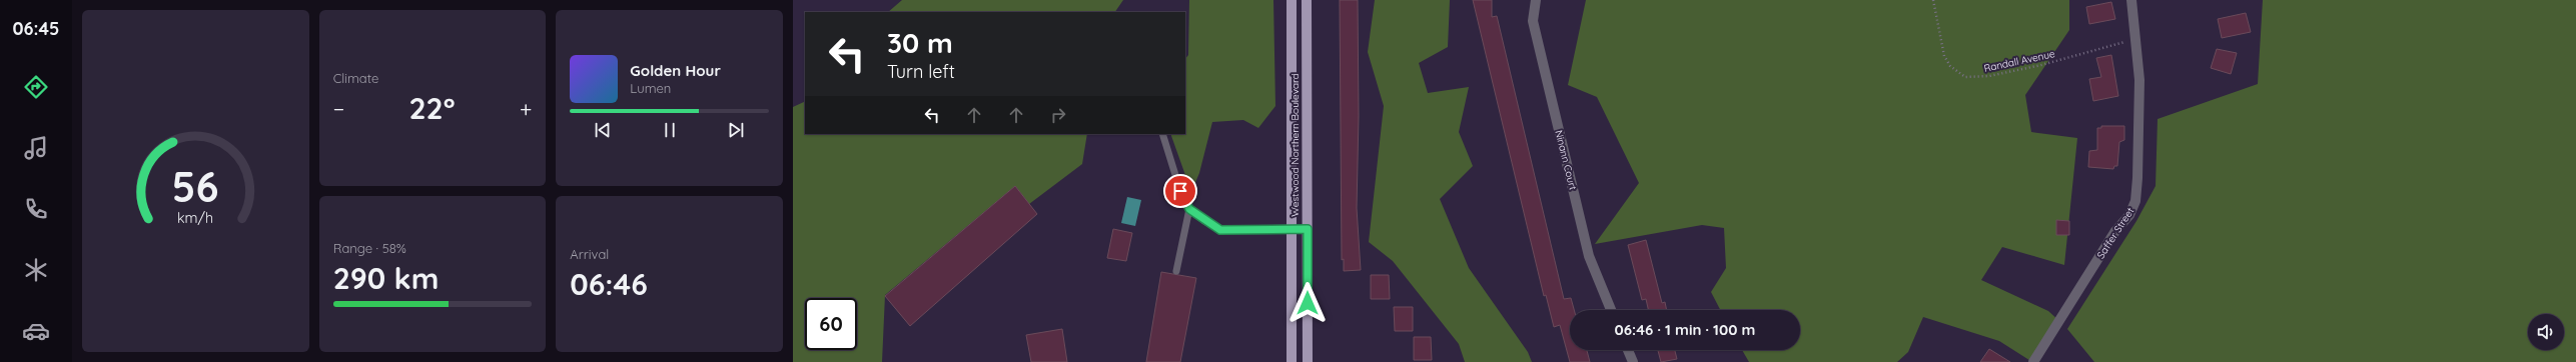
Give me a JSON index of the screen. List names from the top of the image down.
{
  "streets": {
    "main road": ["Westwood Northern Boulevard"],
    "street": ["Ninann Court", "Saffer Street"],
    "path": ["Randall Avenue"]
  },
  "crossings": [
    ["Randall Avenue", "Saffer Street"]
  ],
  "page": {
    "tabs": "06:45",
    "tile": [
      "Climate",
      ["Range · 58%", "290 km"],
      ["Arrival", "06:46"]
    ],
    "turn": ["30 m", "Turn left"],
    "song": ["Golden Hour", "Lumen"],
    "heat": ["−", "22°", "+"],
    "limit": "60",
    "trip": "06:46 · 1 min · 100 m",
    "gauge": ["56", "km/h"]
  }
}
